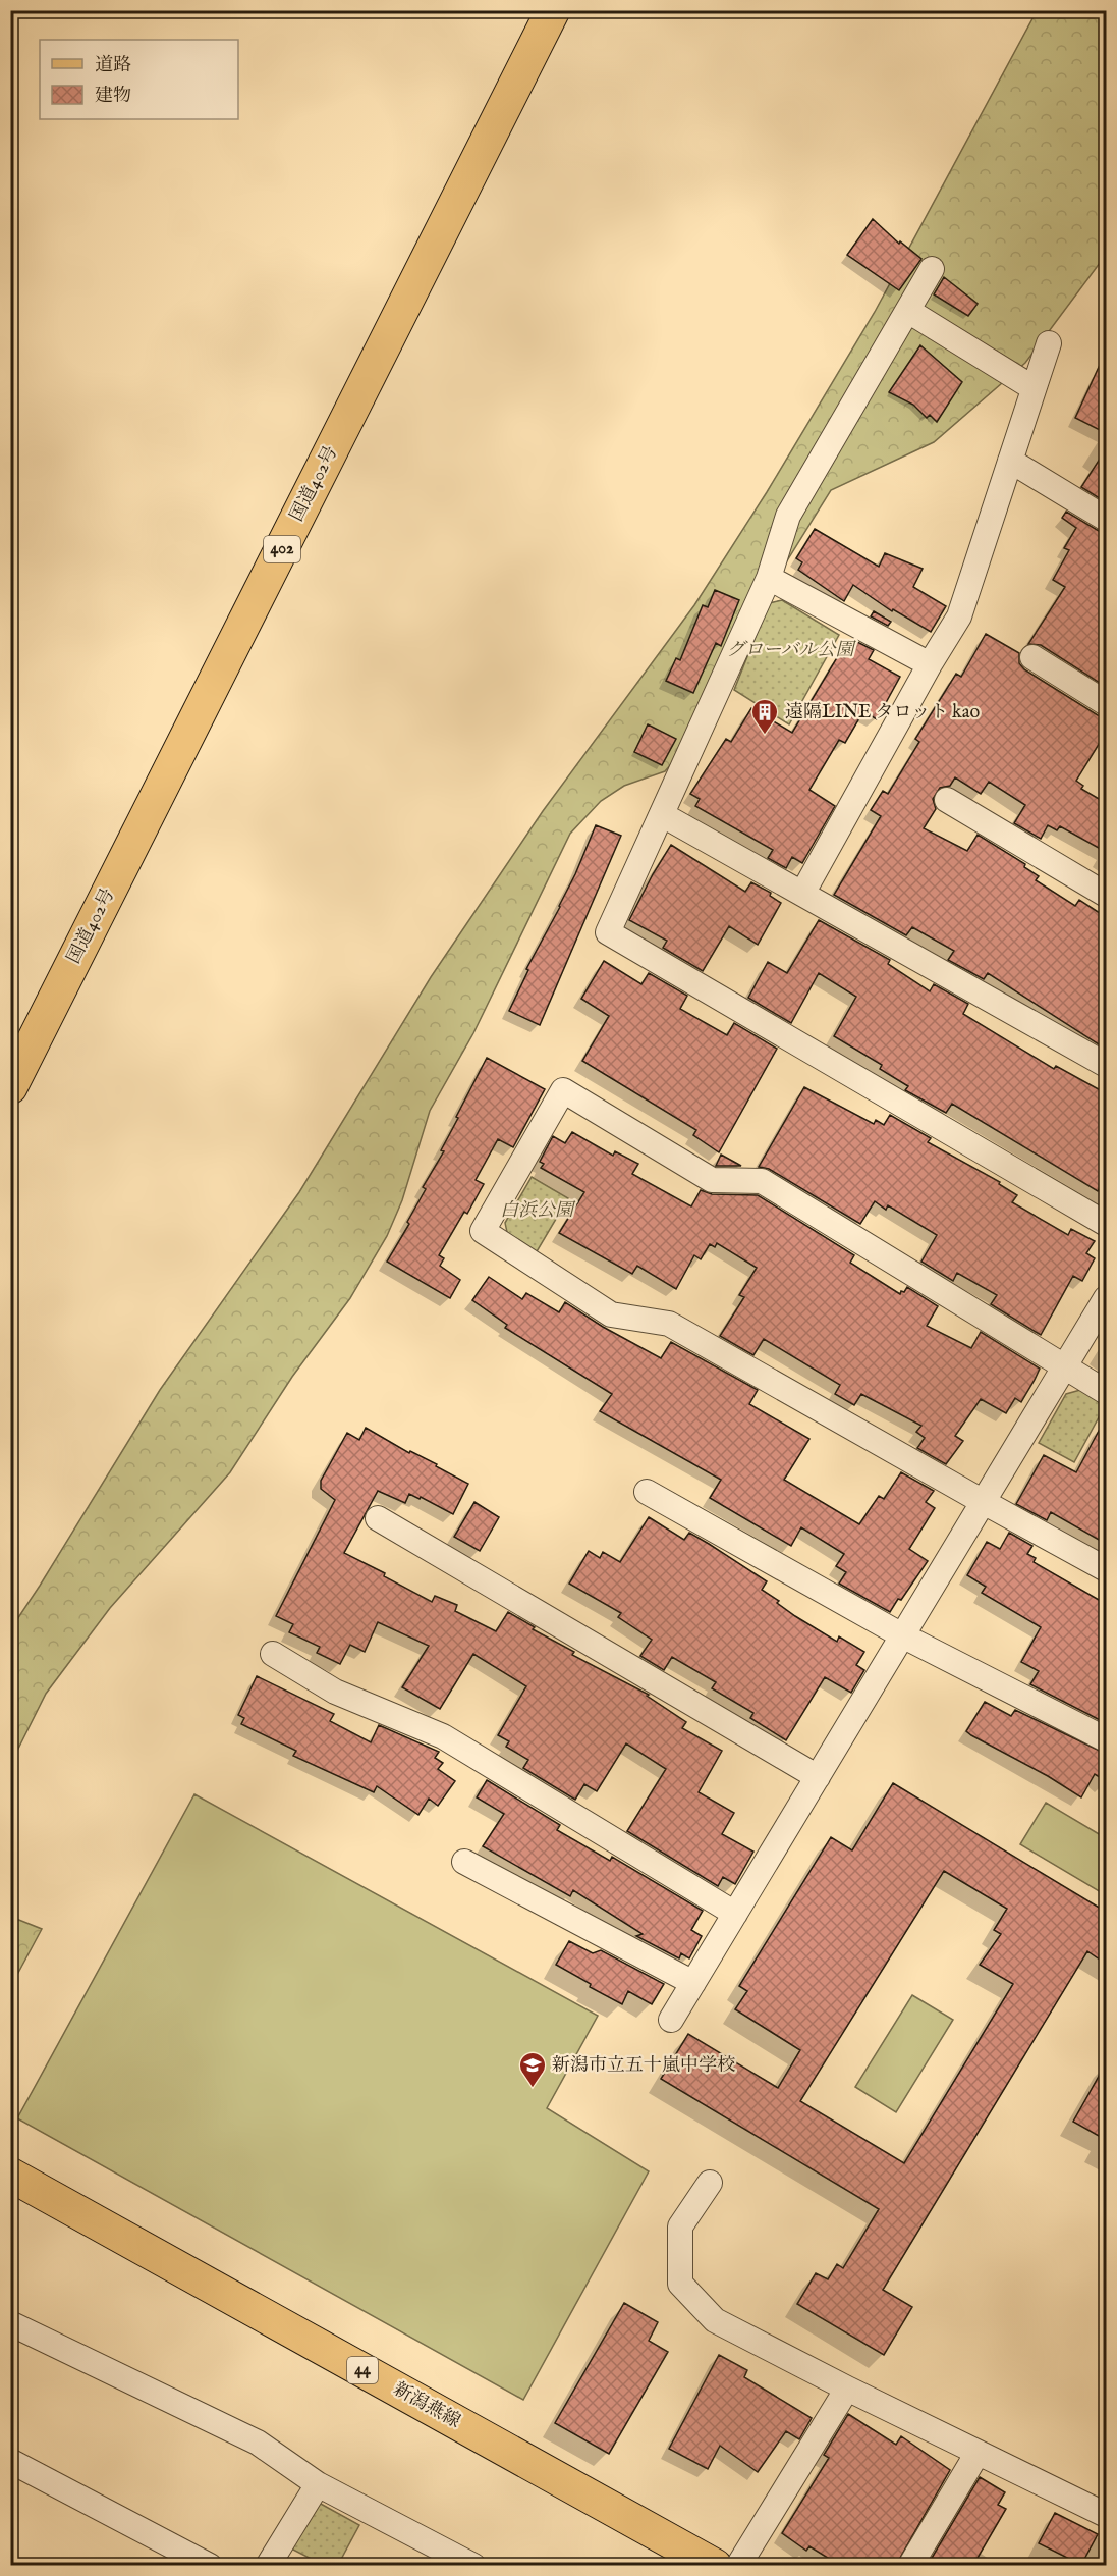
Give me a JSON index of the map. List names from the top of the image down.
{
  "streets": {
    "main road": [
      "国道402号",
      "402",
      "44",
      "新潟燕線"
    ]
  },
  "parks": ["グローバル公園", "白浜公園"],
  "places": {
    "building": ["遠隔LINE タロット kao"],
    "school or university": ["新潟市立五十嵐中学校"]
  },
  "legend": ["道路", "建物"]
}
